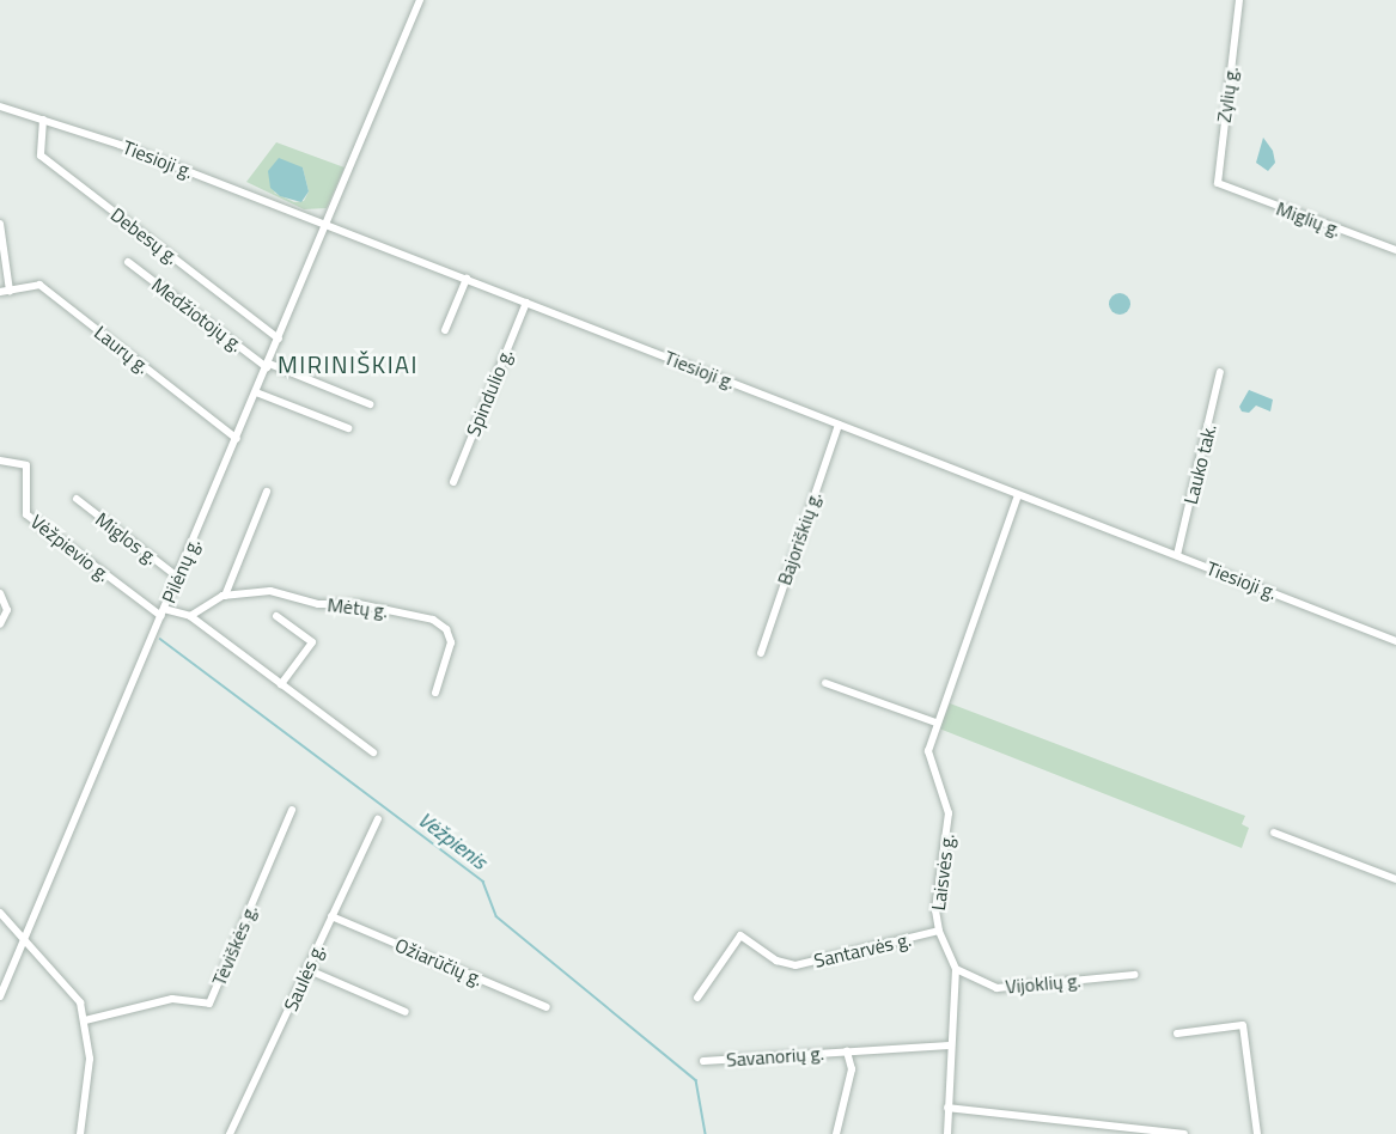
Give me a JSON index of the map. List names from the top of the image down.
{
  "streets": {
    "street": [
      "Zylių g.",
      "Tiesioji g.",
      "Miglių g.",
      "Debesų g.",
      "Medžiotojų g.",
      "Laurų g.",
      "Spindulio g.",
      "Lauko tak.",
      "Miglos g.",
      "Bajoriškių g.",
      "Vėžpievio g.",
      "Pilėnų g.",
      "Mėtų g.",
      "Laisvės g.",
      "Tėviškės g.",
      "Santarvės g.",
      "Ožiarūčių g.",
      "Saulės g.",
      "Vijoklių g.",
      "Savanorių g."
    ]
  },
  "crossings": [
    ["Zylių g.", "Miglių g."],
    ["Tiesioji g.", "Debesų g."],
    ["Tiesioji g.", "Spindulio g."],
    ["Tiesioji g.", "Lauko tak."],
    ["Tiesioji g.", "Bajoriškių g."],
    ["Tiesioji g.", "Pilėnų g."],
    ["Tiesioji g.", "Laisvės g."],
    ["Debesų g.", "Pilėnų g."],
    ["Medžiotojų g.", "Pilėnų g."],
    ["Laurų g.", "Pilėnų g."],
    ["Miglos g.", "Pilėnų g."],
    ["Vėžpievio g.", "Pilėnų g."],
    ["Laisvės g.", "Santarvės g."],
    ["Laisvės g.", "Vijoklių g."],
    ["Ožiarūčių g.", "Saulės g."]
  ],
  "districts": ["MIRINIŠKIAI"],
  "water": ["Vėžpienis"]
}
